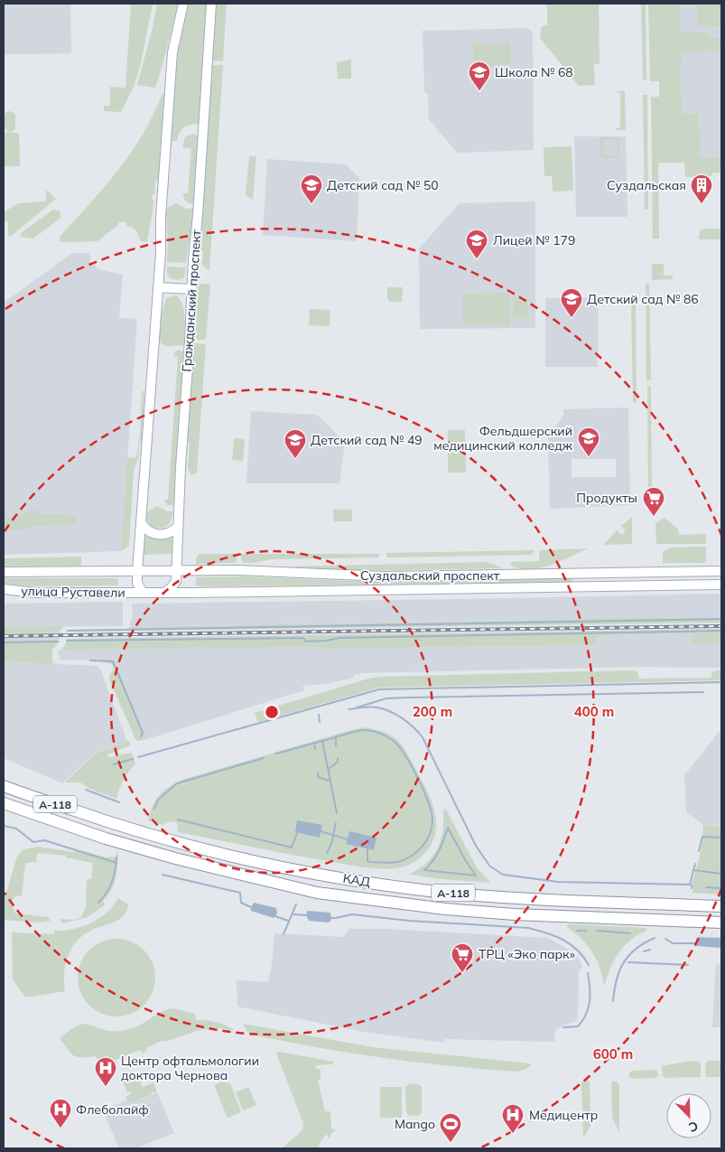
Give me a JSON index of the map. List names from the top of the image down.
{
  "streets": {
    "highway": ["А-118", "КАД"],
    "main road": ["Гражданский проспект", "Суздальский проспект", "улица Руставели"]
  },
  "crossings": [
    ["Гражданский проспект", "Суздальский проспект"],
    ["Суздальский проспект", "улица Руставели"]
  ],
  "places": {
    "school or university": [
      "Школа № 68",
      "Детский сад № 50",
      "Лицей № 179",
      "Детский сад № 86",
      "Фельдшерский медицинский колледж",
      "Детский сад № 49"
    ],
    "building": ["Суздальская"],
    "supermarket": ["Продукты", "ТРЦ «Эко парк»"],
    "hospital": ["Центр офтальмологии доктора Чернова", "Флеболайф", "Медицентр"],
    "sports": ["Mango"]
  },
  "north": "bottom right",
  "rings": ["200 m", "400 m", "600 m"]
}
